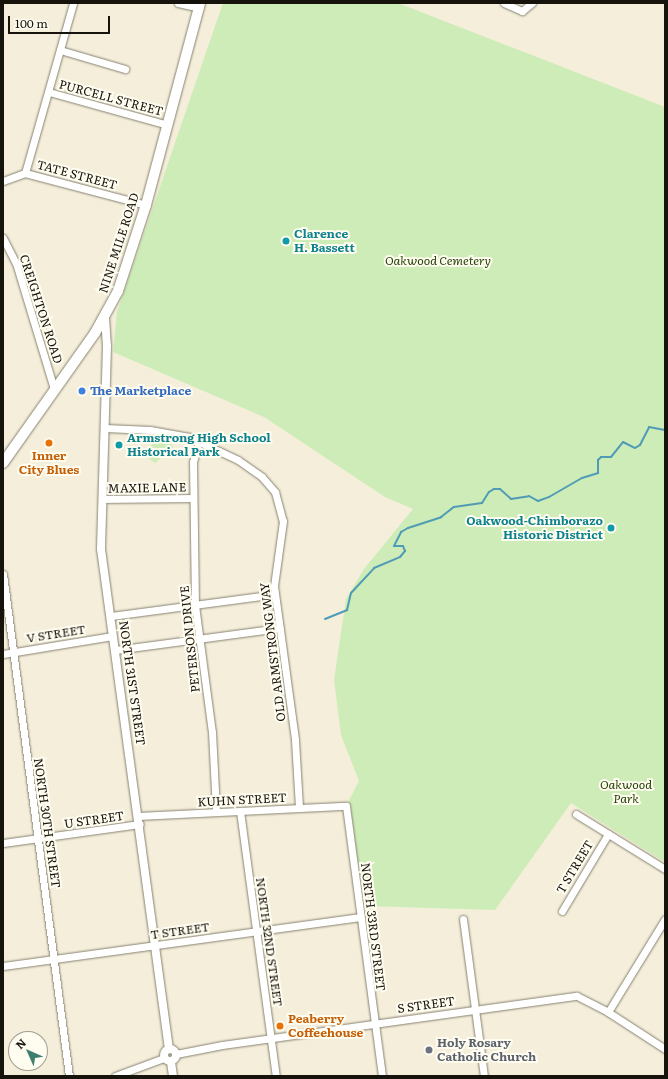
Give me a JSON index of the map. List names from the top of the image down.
{
  "streets": {
    "main road": ["NINE MILE ROAD"],
    "street": [
      "PURCELL STREET",
      "TATE STREET",
      "CREIGHTON ROAD",
      "MAXIE LANE",
      "V STREET",
      "PETERSON DRIVE",
      "OLD ARMSTRONG WAY",
      "NORTH 31ST STREET",
      "KUHN STREET",
      "U STREET",
      "NORTH 30TH STREET",
      "T STREET",
      "NORTH 33RD STREET",
      "NORTH 32ND STREET",
      "S STREET"
    ]
  },
  "crossings": [
    ["PURCELL STREET", "NINE MILE ROAD"],
    ["TATE STREET", "NINE MILE ROAD"],
    ["NINE MILE ROAD", "CREIGHTON ROAD"],
    ["NINE MILE ROAD", "NORTH 31ST STREET"],
    ["MAXIE LANE", "PETERSON DRIVE"],
    ["MAXIE LANE", "NORTH 31ST STREET"],
    ["V STREET", "NORTH 31ST STREET"],
    ["V STREET", "NORTH 30TH STREET"],
    ["PETERSON DRIVE", "OLD ARMSTRONG WAY"],
    ["PETERSON DRIVE", "KUHN STREET"],
    ["OLD ARMSTRONG WAY", "NORTH 31ST STREET"],
    ["OLD ARMSTRONG WAY", "KUHN STREET"],
    ["NORTH 31ST STREET", "KUHN STREET"],
    ["NORTH 31ST STREET", "U STREET"],
    ["NORTH 31ST STREET", "T STREET"],
    ["NORTH 31ST STREET", "S STREET"],
    ["KUHN STREET", "NORTH 33RD STREET"],
    ["KUHN STREET", "NORTH 32ND STREET"],
    ["U STREET", "NORTH 30TH STREET"],
    ["NORTH 30TH STREET", "T STREET"],
    ["T STREET", "NORTH 33RD STREET"],
    ["T STREET", "NORTH 32ND STREET"],
    ["NORTH 33RD STREET", "S STREET"],
    ["NORTH 32ND STREET", "S STREET"]
  ],
  "parks": ["Oakwood Cemetery", "Oakwood Park"],
  "places": [
    "Clarence H. Bassett",
    "The Marketplace",
    "Inner City Blues",
    "Armstrong High School Historical Park",
    "Oakwood-Chimborazo Historic District",
    "Peaberry Coffeehouse",
    "Holy Rosary Catholic Church"
  ],
  "scale_bar": "100 m",
  "north": "top left"
}
